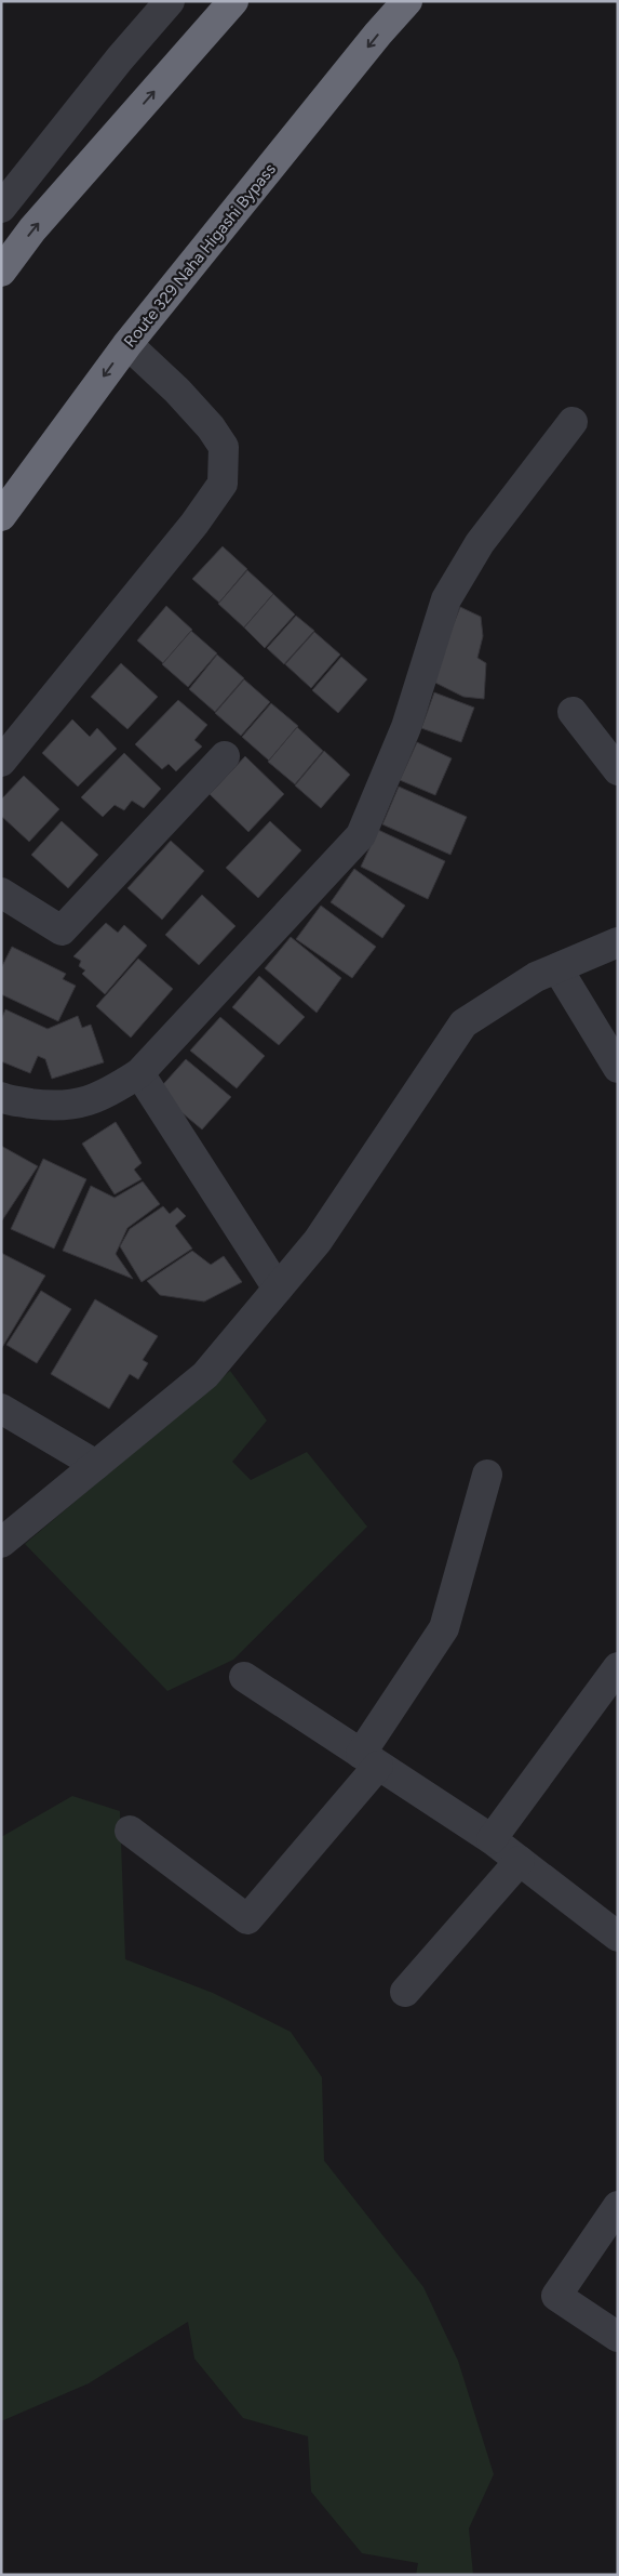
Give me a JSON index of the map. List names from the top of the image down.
{
  "streets": {
    "highway": ["Route 329 Naha Higashi Bypass"]
  }
}
